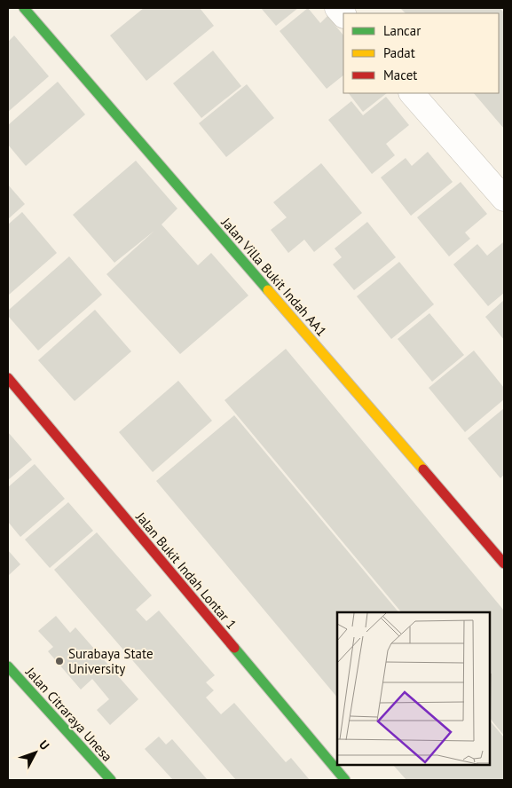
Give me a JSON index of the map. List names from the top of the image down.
{
  "streets": {
    "street": ["Jalan Villa Bukit Indah AA1", "Jalan Bukit Indah Lontar 1", "Jalan Citraraya Unesa"]
  },
  "places": ["Surabaya State University"],
  "legend": ["Lancar", "Padat", "Macet"],
  "north": "top right"
}
